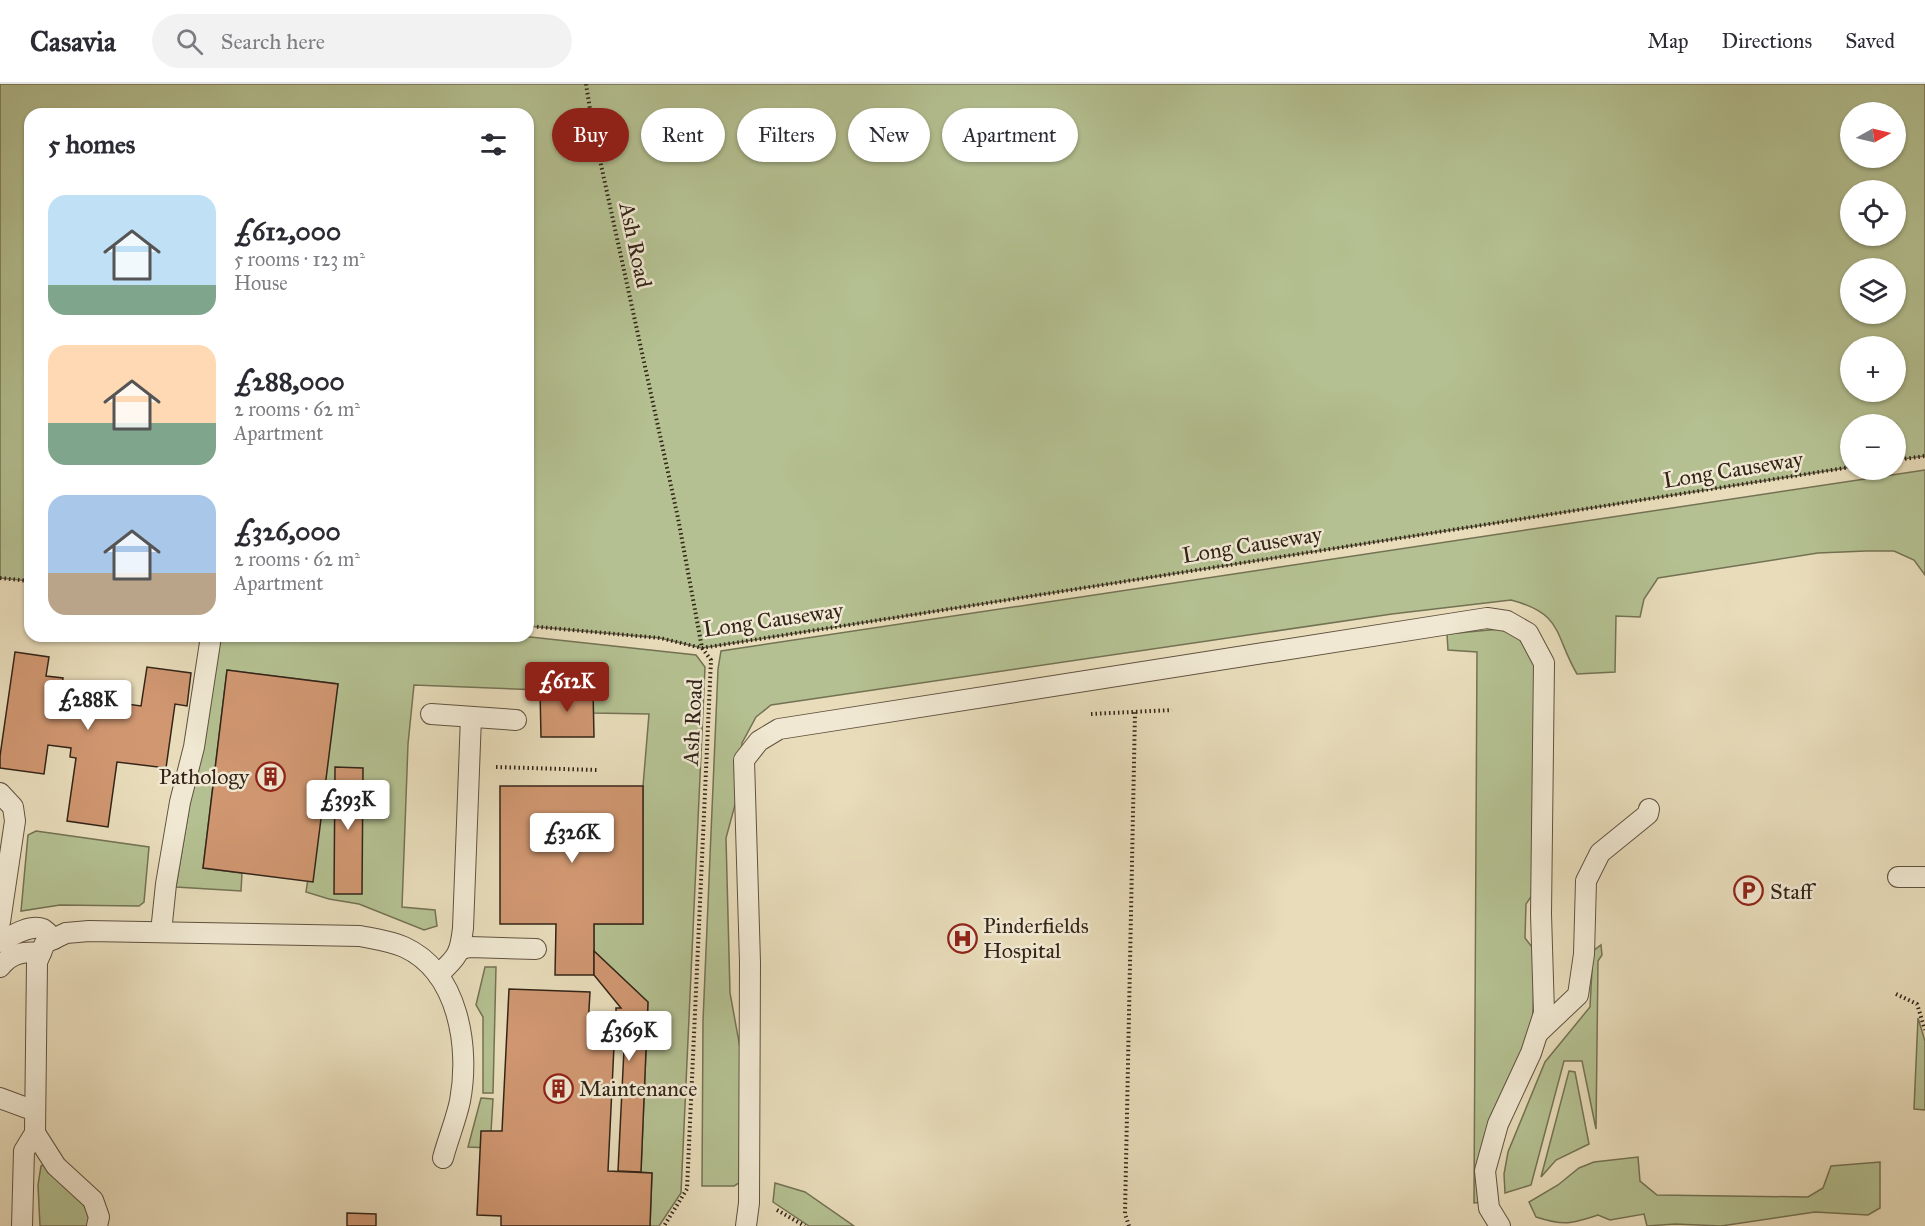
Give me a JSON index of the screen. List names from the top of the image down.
{
  "streets": {
    "path": ["Ash Road", "Long Causeway"]
  },
  "crossings": [
    ["Ash Road", "Long Causeway"]
  ],
  "places": {
    "building": ["Pathology", "Maintenance"],
    "parking": ["Staff"],
    "hospital": ["Pinderfields Hospital"]
  },
  "north": "right",
  "page": {
    "header": "Casavia",
    "search": "Search here",
    "nav": ["Map", "Directions", "Saved"],
    "map_buttons": ["+", "−"],
    "chip": [
      "Buy",
      "Rent",
      "Filters",
      "New",
      "Apartment"
    ],
    "heading": "5 homes",
    "list": [
      {
        "name": "£612,000",
        "note": "5 rooms · 123 m² · House"
      },
      {
        "name": "£288,000",
        "note": "2 rooms · 62 m² · Apartment"
      },
      {
        "name": "£326,000",
        "note": "2 rooms · 62 m² · Apartment"
      }
    ],
    "price": [
      "£612K",
      "£288K",
      "£393K",
      "£326K",
      "£369K"
    ]
  }
}
